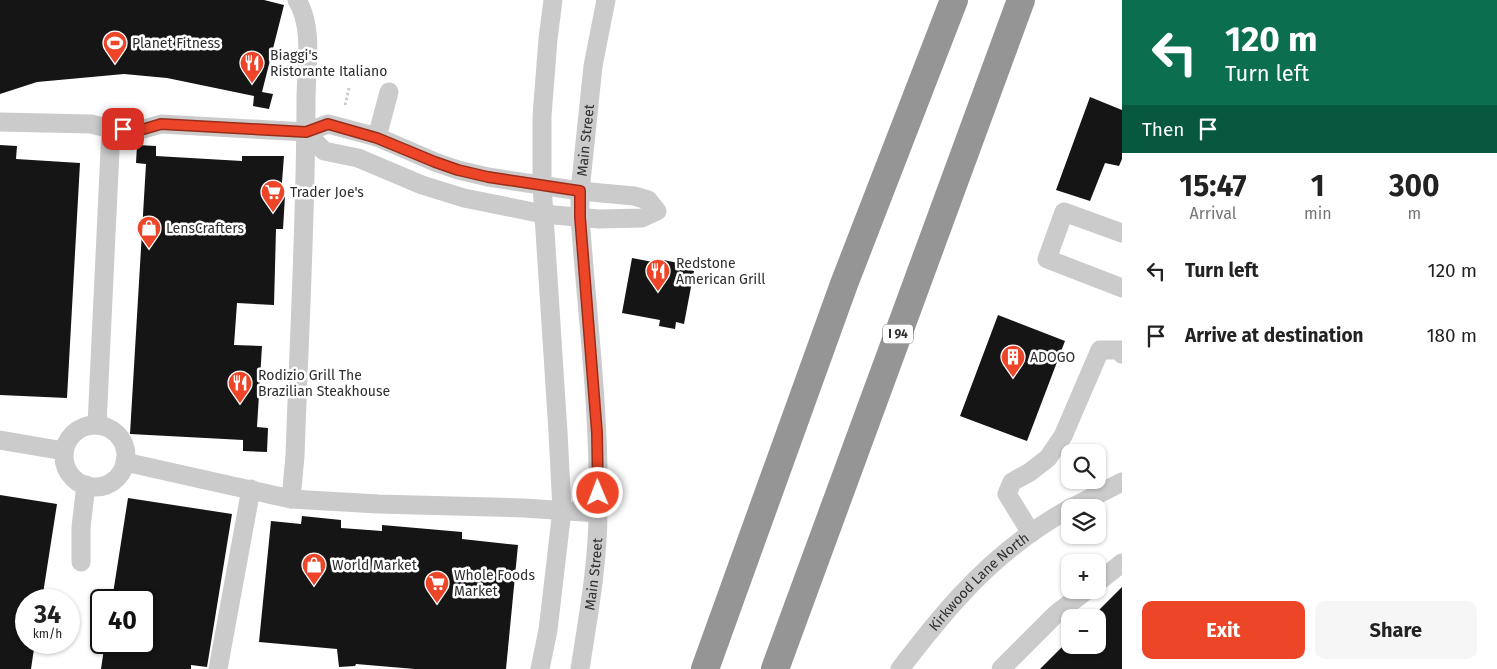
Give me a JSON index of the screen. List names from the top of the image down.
{
  "streets": {
    "highway": ["I 94"],
    "street": ["Main Street", "Kirkwood Lane North"]
  },
  "places": {
    "sports": ["Planet Fitness"],
    "restaurant": ["Biaggi's Ristorante Italiano", "Redstone American Grill", "Rodizio Grill The Brazilian Steakhouse"],
    "supermarket": ["Trader Joe's", "Whole Foods Market"],
    "shop": ["LensCrafters", "World Market"],
    "building": ["ADOGO"]
  },
  "page": {
    "turn": ["120 m", "Turn left"],
    "then": "Then",
    "eta": [
      "15:47",
      "Arrival",
      "1",
      "min",
      "300",
      "m"
    ],
    "list": [
      {
        "name": "Turn left",
        "value": "120 m"
      },
      {
        "name": "Arrive at destination",
        "value": "180 m"
      }
    ],
    "map_buttons": ["+", "−"],
    "speed": "34 km/h",
    "limit": "40",
    "buttons": ["Exit", "Share"]
  }
}
